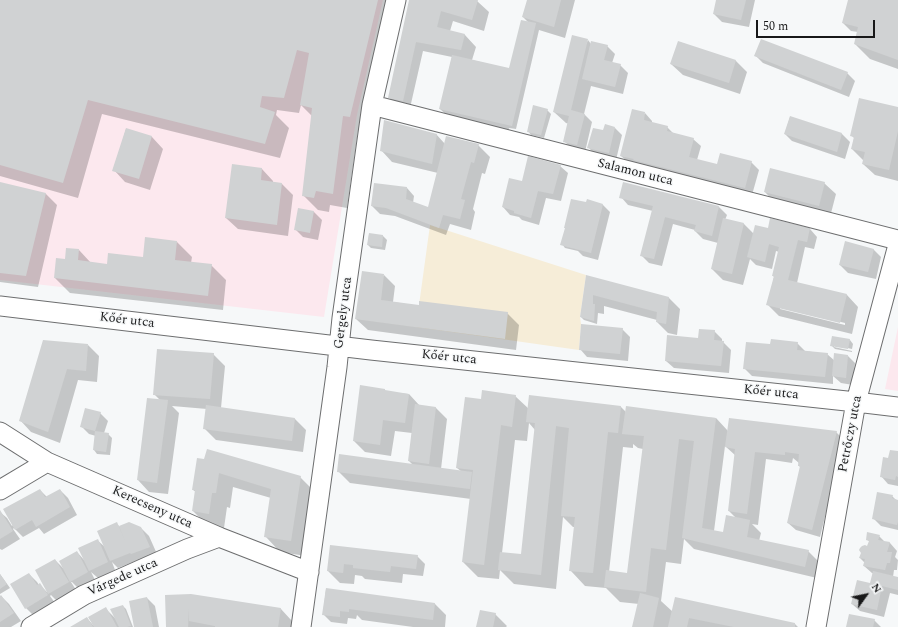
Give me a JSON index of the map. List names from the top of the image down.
{
  "streets": {
    "street": [
      "Salamon utca",
      "Gergely utca",
      "Kőér utca",
      "Petrőczy utca",
      "Kerecseny utca",
      "Várgede utca"
    ]
  },
  "crossings": [
    ["Salamon utca", "Gergely utca"],
    ["Gergely utca", "Kőér utca"],
    ["Gergely utca", "Kerecseny utca"],
    ["Kőér utca", "Petrőczy utca"],
    ["Kerecseny utca", "Várgede utca"]
  ],
  "scale_bar": "50 m",
  "north": "top right"
}
